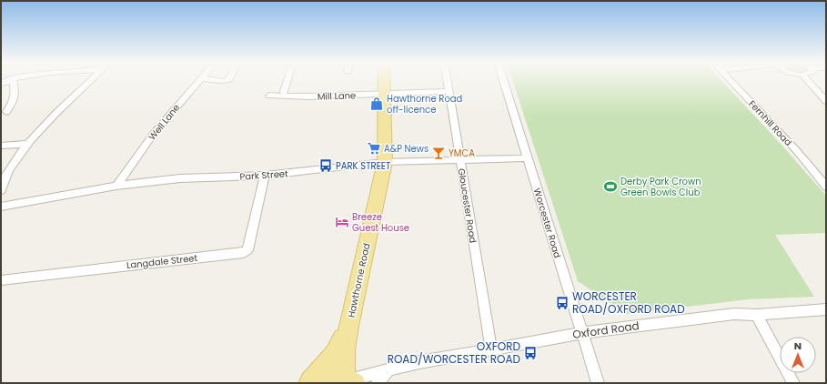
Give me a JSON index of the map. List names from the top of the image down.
{
  "streets": {
    "main road": ["Hawthorne Road"],
    "street": [
      "Mill Lane",
      "Well Lane",
      "Fernhill Road",
      "Park Street",
      "Gloucester Road",
      "Worcester Road",
      "Langdale Street",
      "Oxford Road"
    ]
  },
  "crossings": [
    ["Mill Lane", "Gloucester Road"],
    ["Mill Lane", "Hawthorne Road"],
    ["Well Lane", "Park Street"],
    ["Park Street", "Gloucester Road"],
    ["Park Street", "Worcester Road"],
    ["Park Street", "Langdale Street"],
    ["Park Street", "Hawthorne Road"],
    ["Gloucester Road", "Oxford Road"],
    ["Worcester Road", "Oxford Road"],
    ["Hawthorne Road", "Oxford Road"]
  ],
  "places": {
    "shop": ["Hawthorne Road off-licence"],
    "supermarket": ["A&P News"],
    "bar": ["YMCA"],
    "bus stop": ["PARK STREET", "WORCESTER ROAD/OXFORD ROAD", "OXFORD ROAD/WORCESTER ROAD"],
    "sports": ["Derby Park Crown Green Bowls Club"],
    "hotel": ["Breeze Guest House"]
  },
  "north": "top"
}
